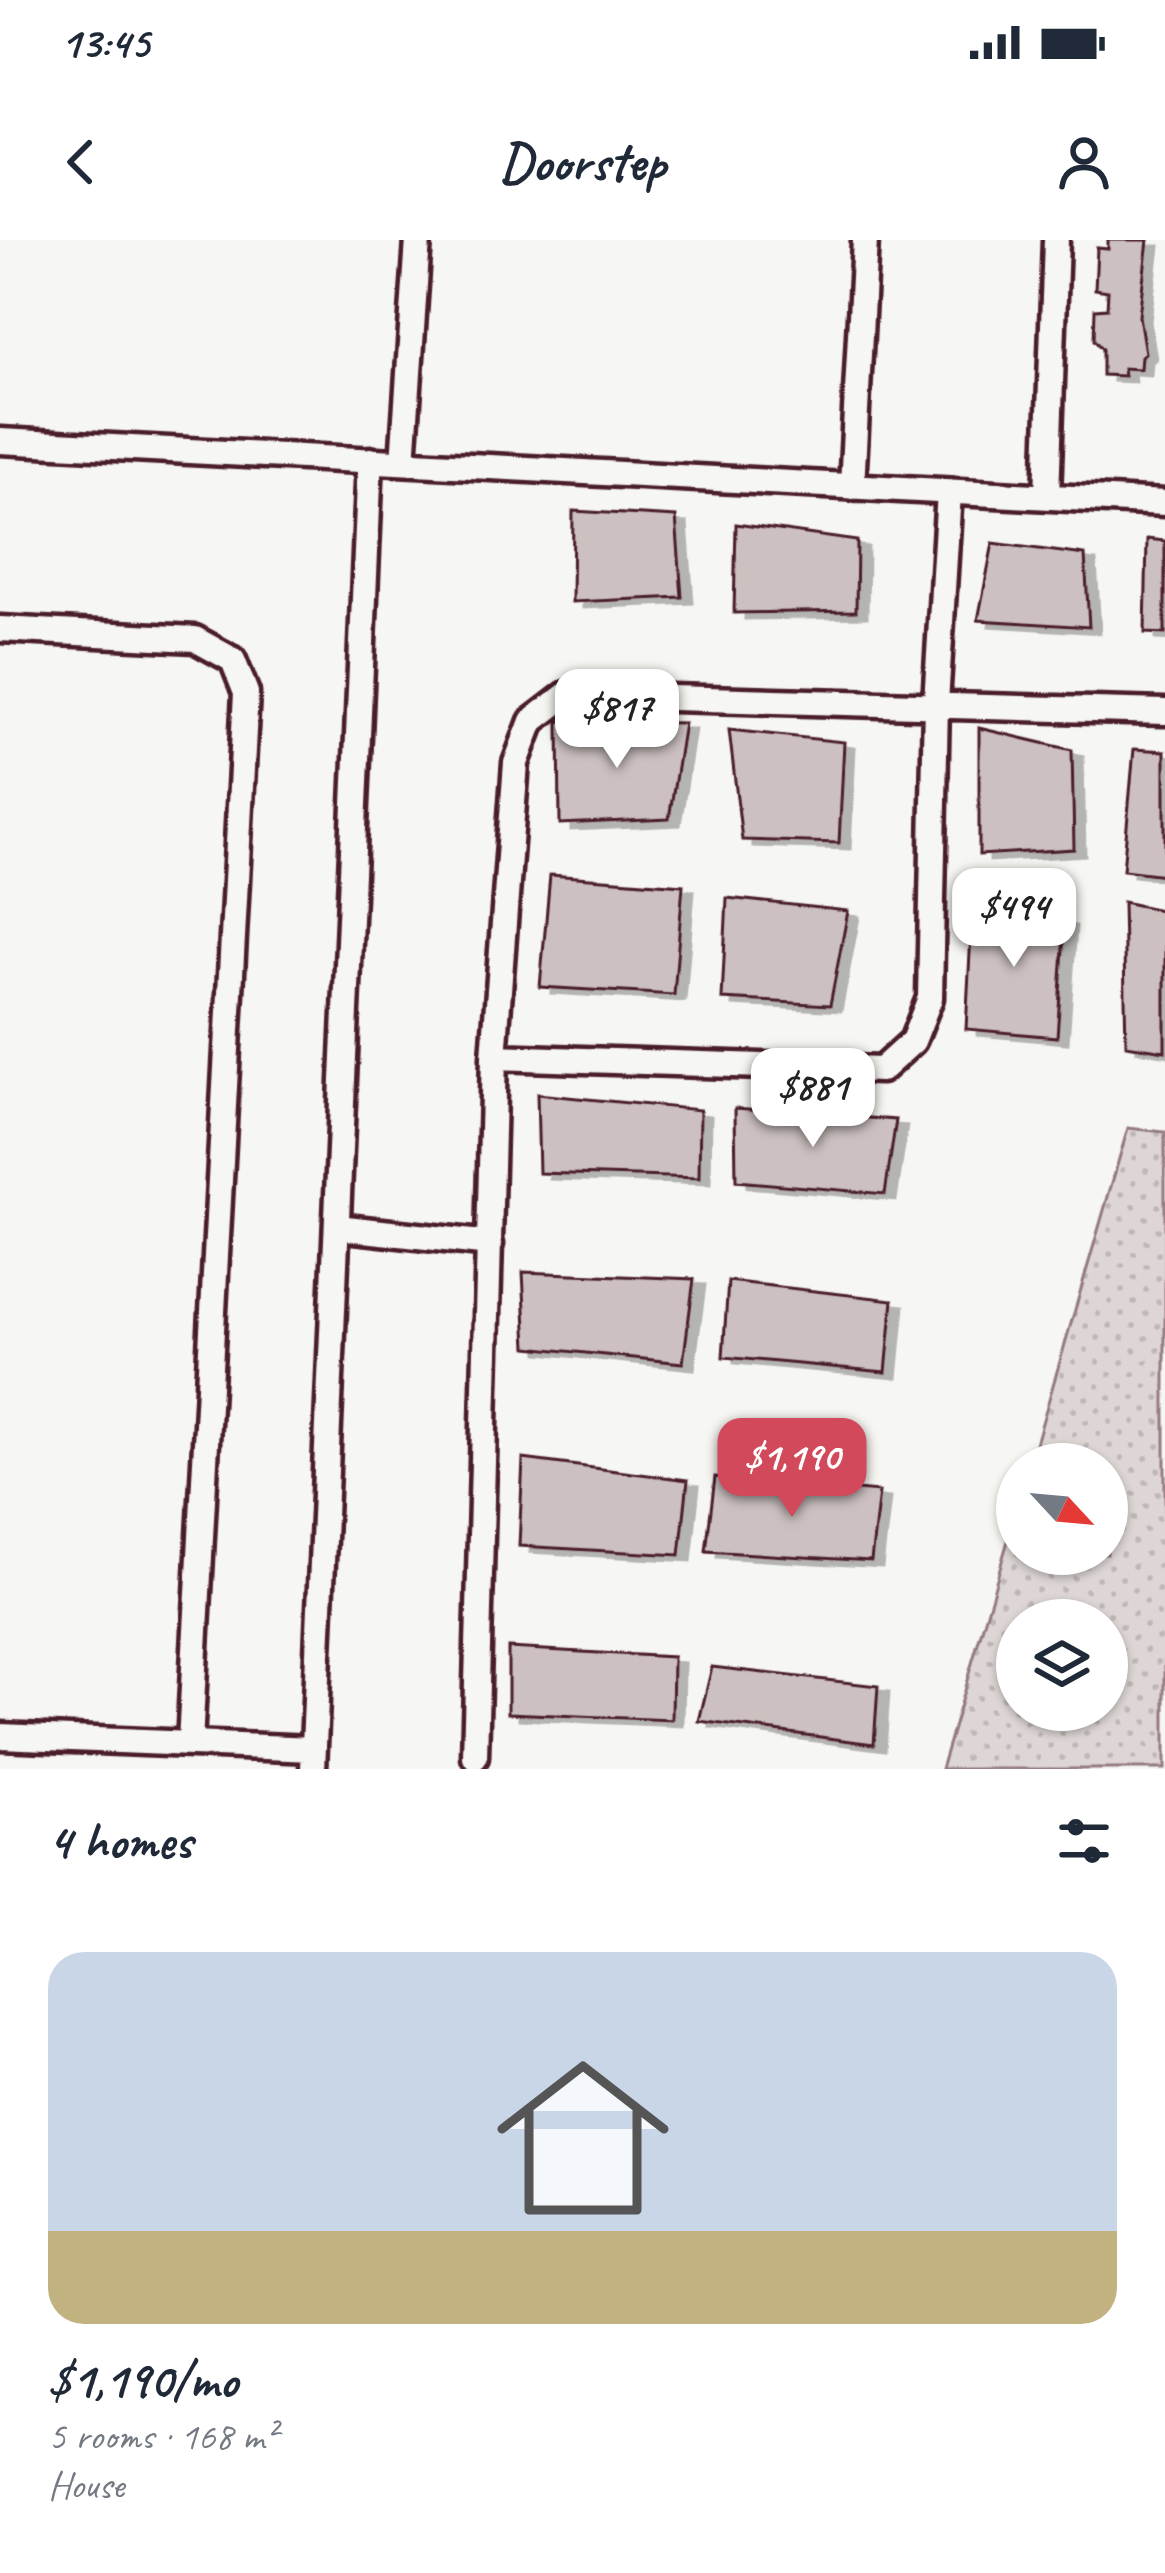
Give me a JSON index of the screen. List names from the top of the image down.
{
  "north": "bottom right",
  "page": {
    "status": "13:45",
    "header": "Doorstep",
    "price": [
      "$817",
      "$494",
      "$881",
      "$1,190"
    ],
    "heading": "4 homes",
    "list": [
      {
        "name": "$1,190/mo",
        "note": "5 rooms · 168 m² · House"
      }
    ]
  }
}
